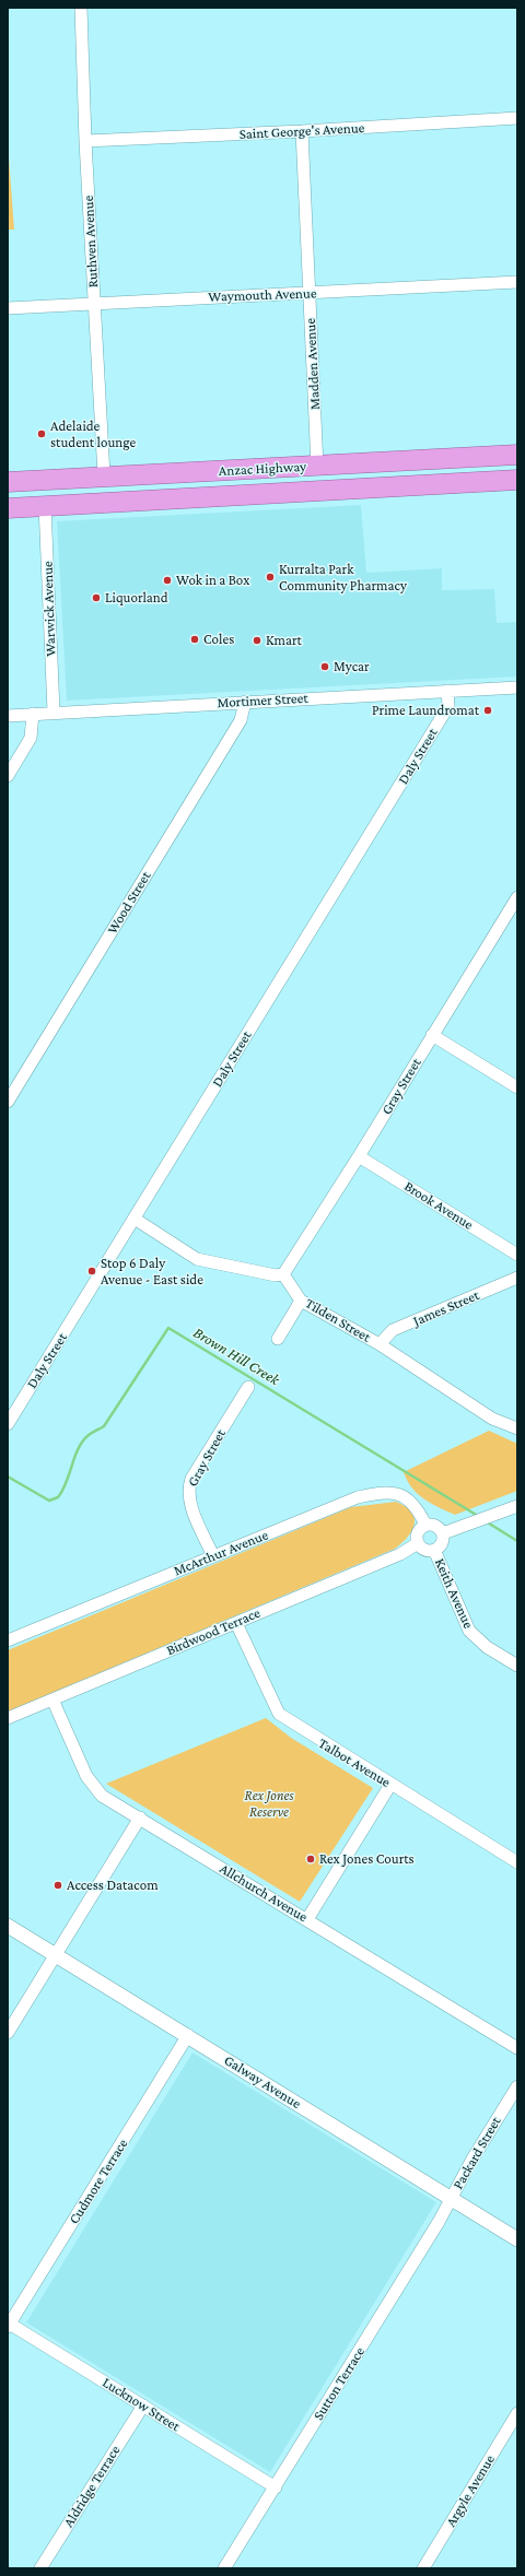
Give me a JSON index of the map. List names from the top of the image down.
{
  "streets": {
    "highway": ["Anzac Highway"],
    "street": [
      "Saint George's Avenue",
      "Ruthven Avenue",
      "Waymouth Avenue",
      "Madden Avenue",
      "Warwick Avenue",
      "Mortimer Street",
      "Daly Street",
      "Wood Street",
      "Gray Street",
      "Brook Avenue",
      "James Street",
      "Tilden Street",
      "McArthur Avenue",
      "Keith Avenue",
      "Birdwood Terrace",
      "Talbot Avenue",
      "Allchurch Avenue",
      "Galway Avenue",
      "Packard Street",
      "Cudmore Terrace",
      "Sutton Terrace",
      "Lucknow Street",
      "Aldridge Terrace",
      "Argyle Avenue"
    ]
  },
  "crossings": [
    ["Saint George's Avenue", "Ruthven Avenue"],
    ["Saint George's Avenue", "Madden Avenue"],
    ["Ruthven Avenue", "Waymouth Avenue"],
    ["Ruthven Avenue", "Anzac Highway"],
    ["Waymouth Avenue", "Madden Avenue"],
    ["Madden Avenue", "Anzac Highway"],
    ["Anzac Highway", "Warwick Avenue"],
    ["Warwick Avenue", "Mortimer Street"],
    ["Mortimer Street", "Daly Street"],
    ["Mortimer Street", "Wood Street"],
    ["Gray Street", "Brook Avenue"],
    ["Gray Street", "Tilden Street"],
    ["Gray Street", "McArthur Avenue"],
    ["James Street", "Tilden Street"],
    ["McArthur Avenue", "Keith Avenue"],
    ["McArthur Avenue", "Birdwood Terrace"],
    ["Keith Avenue", "Birdwood Terrace"],
    ["Birdwood Terrace", "Talbot Avenue"],
    ["Birdwood Terrace", "Allchurch Avenue"],
    ["Galway Avenue", "Packard Street"],
    ["Galway Avenue", "Cudmore Terrace"],
    ["Galway Avenue", "Sutton Terrace"],
    ["Packard Street", "Sutton Terrace"],
    ["Cudmore Terrace", "Lucknow Street"],
    ["Sutton Terrace", "Lucknow Street"],
    ["Lucknow Street", "Aldridge Terrace"]
  ],
  "water": ["Brown Hill Creek"],
  "parks": ["Rex Jones Reserve"],
  "places": [
    "Adelaide student lounge",
    "Kurralta Park Community Pharmacy",
    "Wok in a Box",
    "Liquorland",
    "Coles",
    "Kmart",
    "Mycar",
    "Prime Laundromat",
    "Stop 6 Daly Avenue - East side",
    "Rex Jones Courts",
    "Access Datacom"
  ]
}
